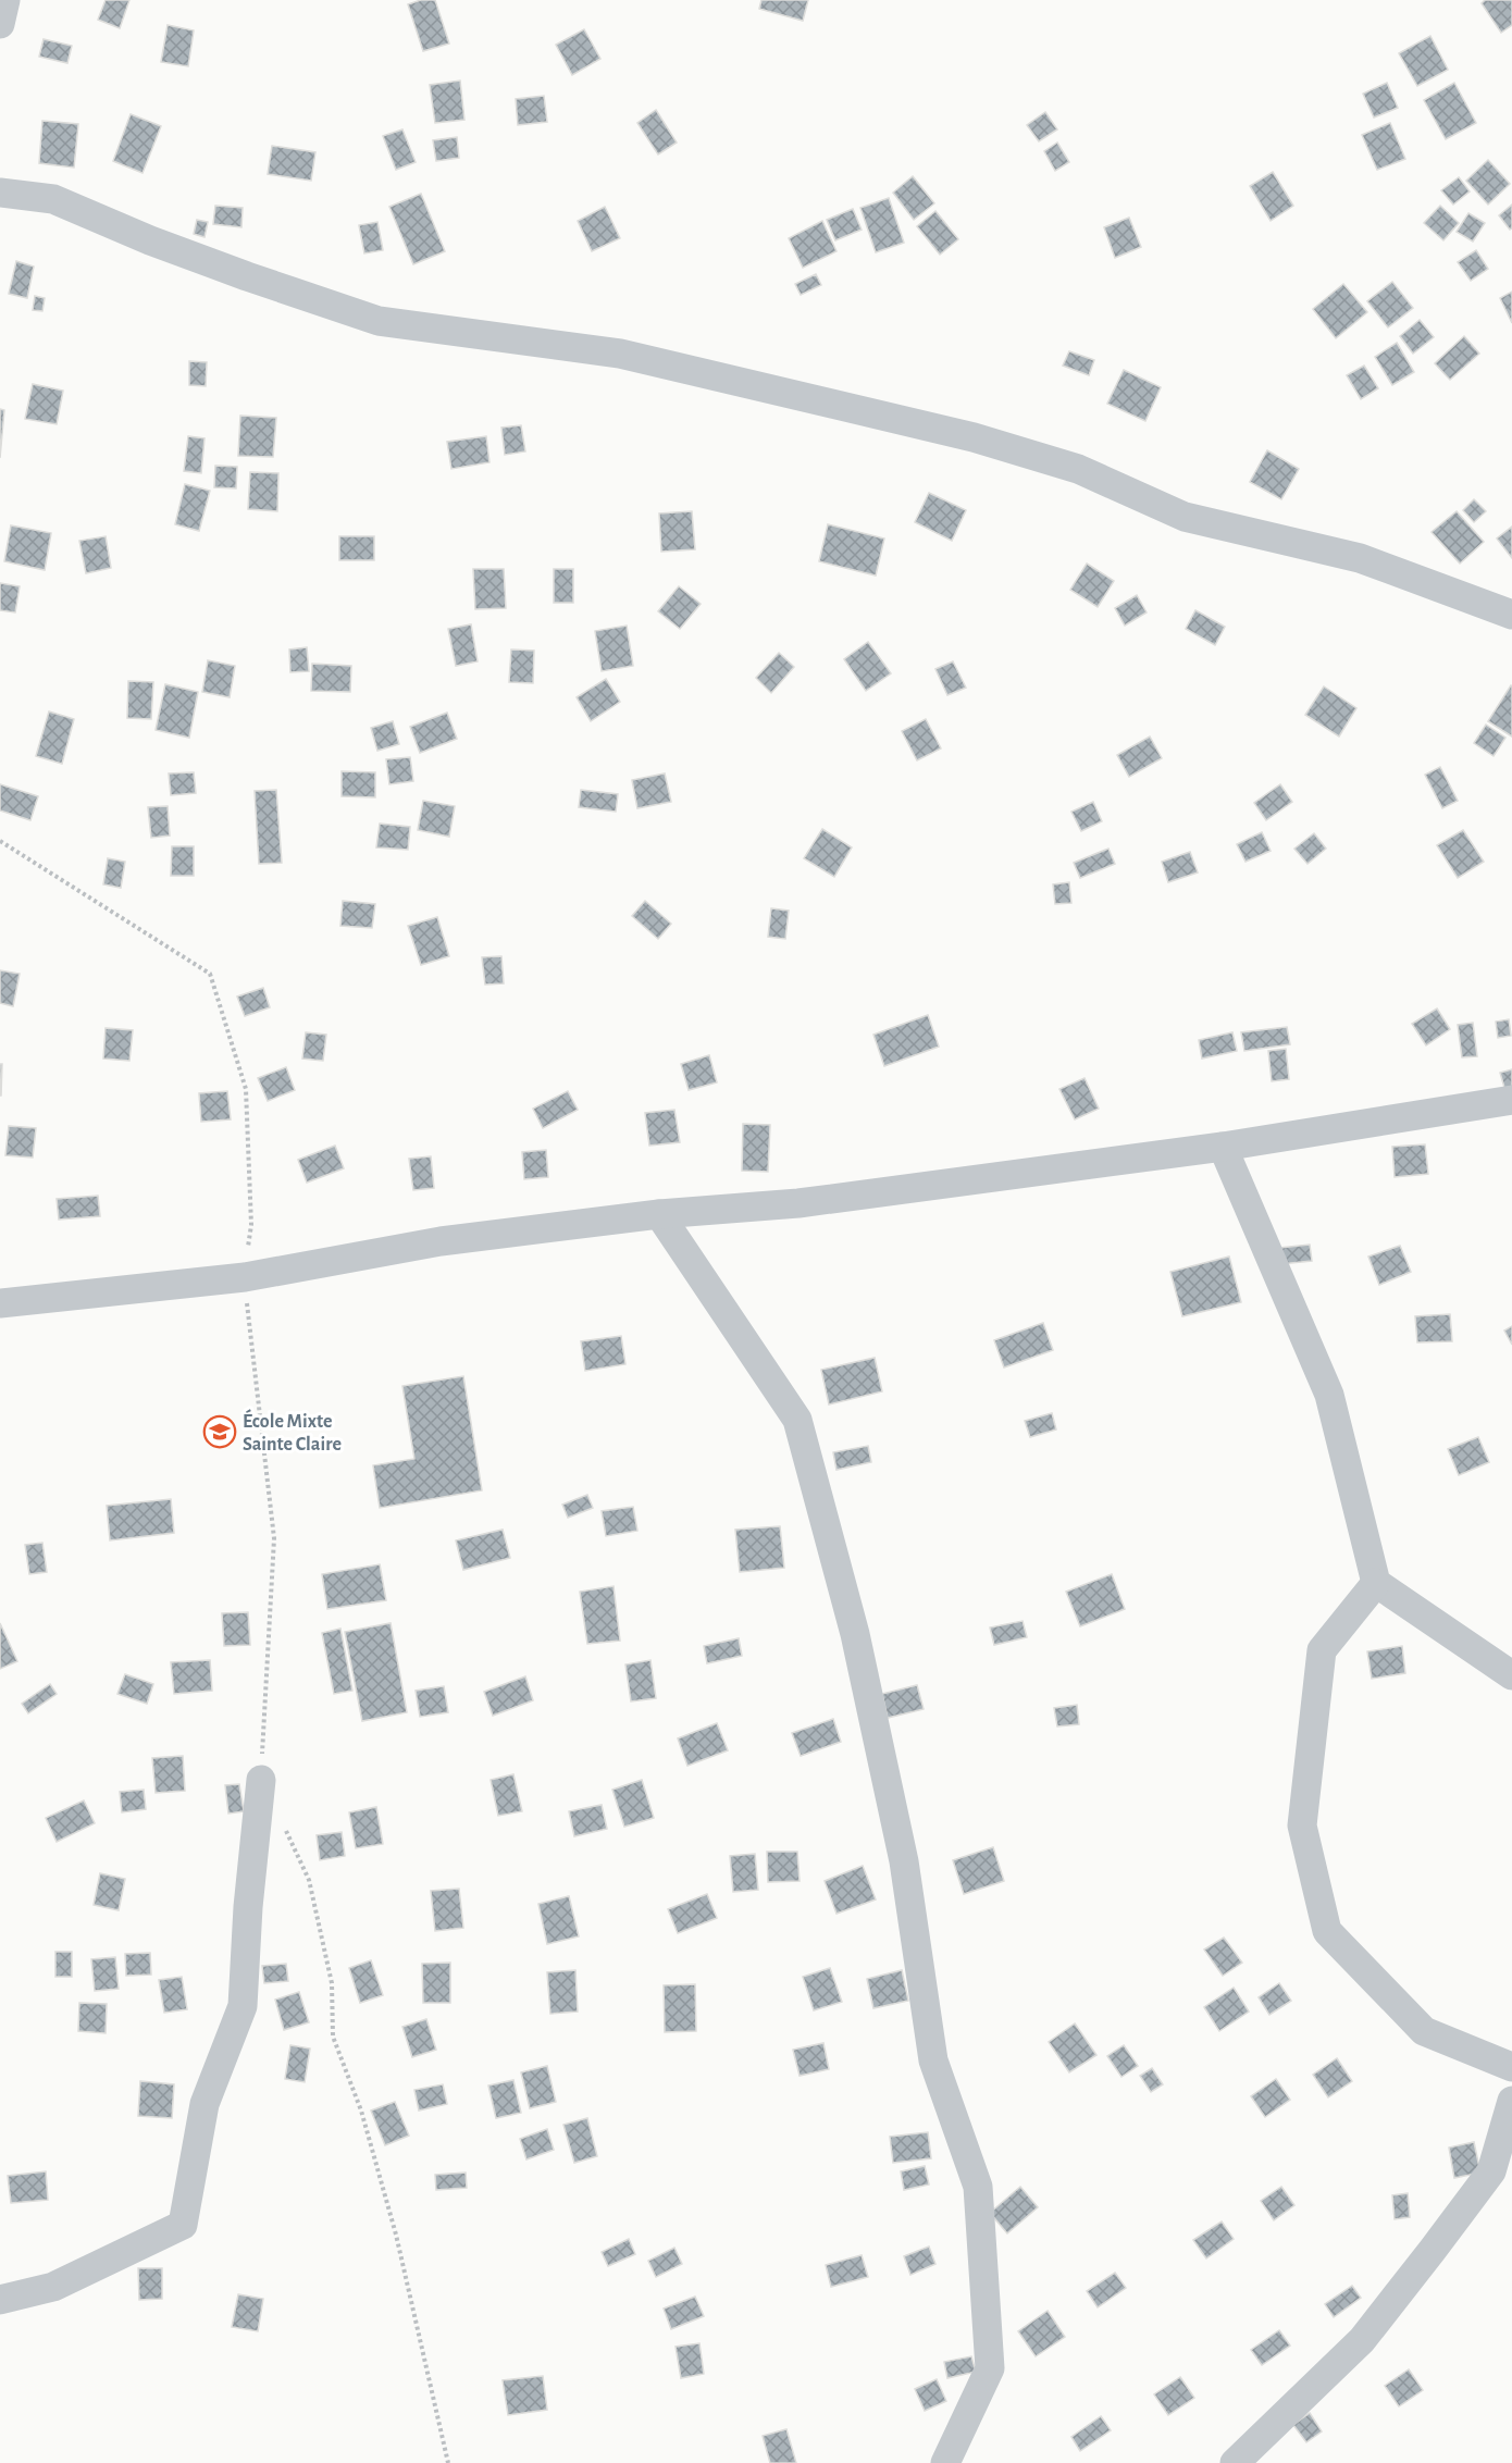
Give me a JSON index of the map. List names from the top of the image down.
{
  "places": {
    "school or university": ["École Mixte Sainte Claire"]
  }
}
